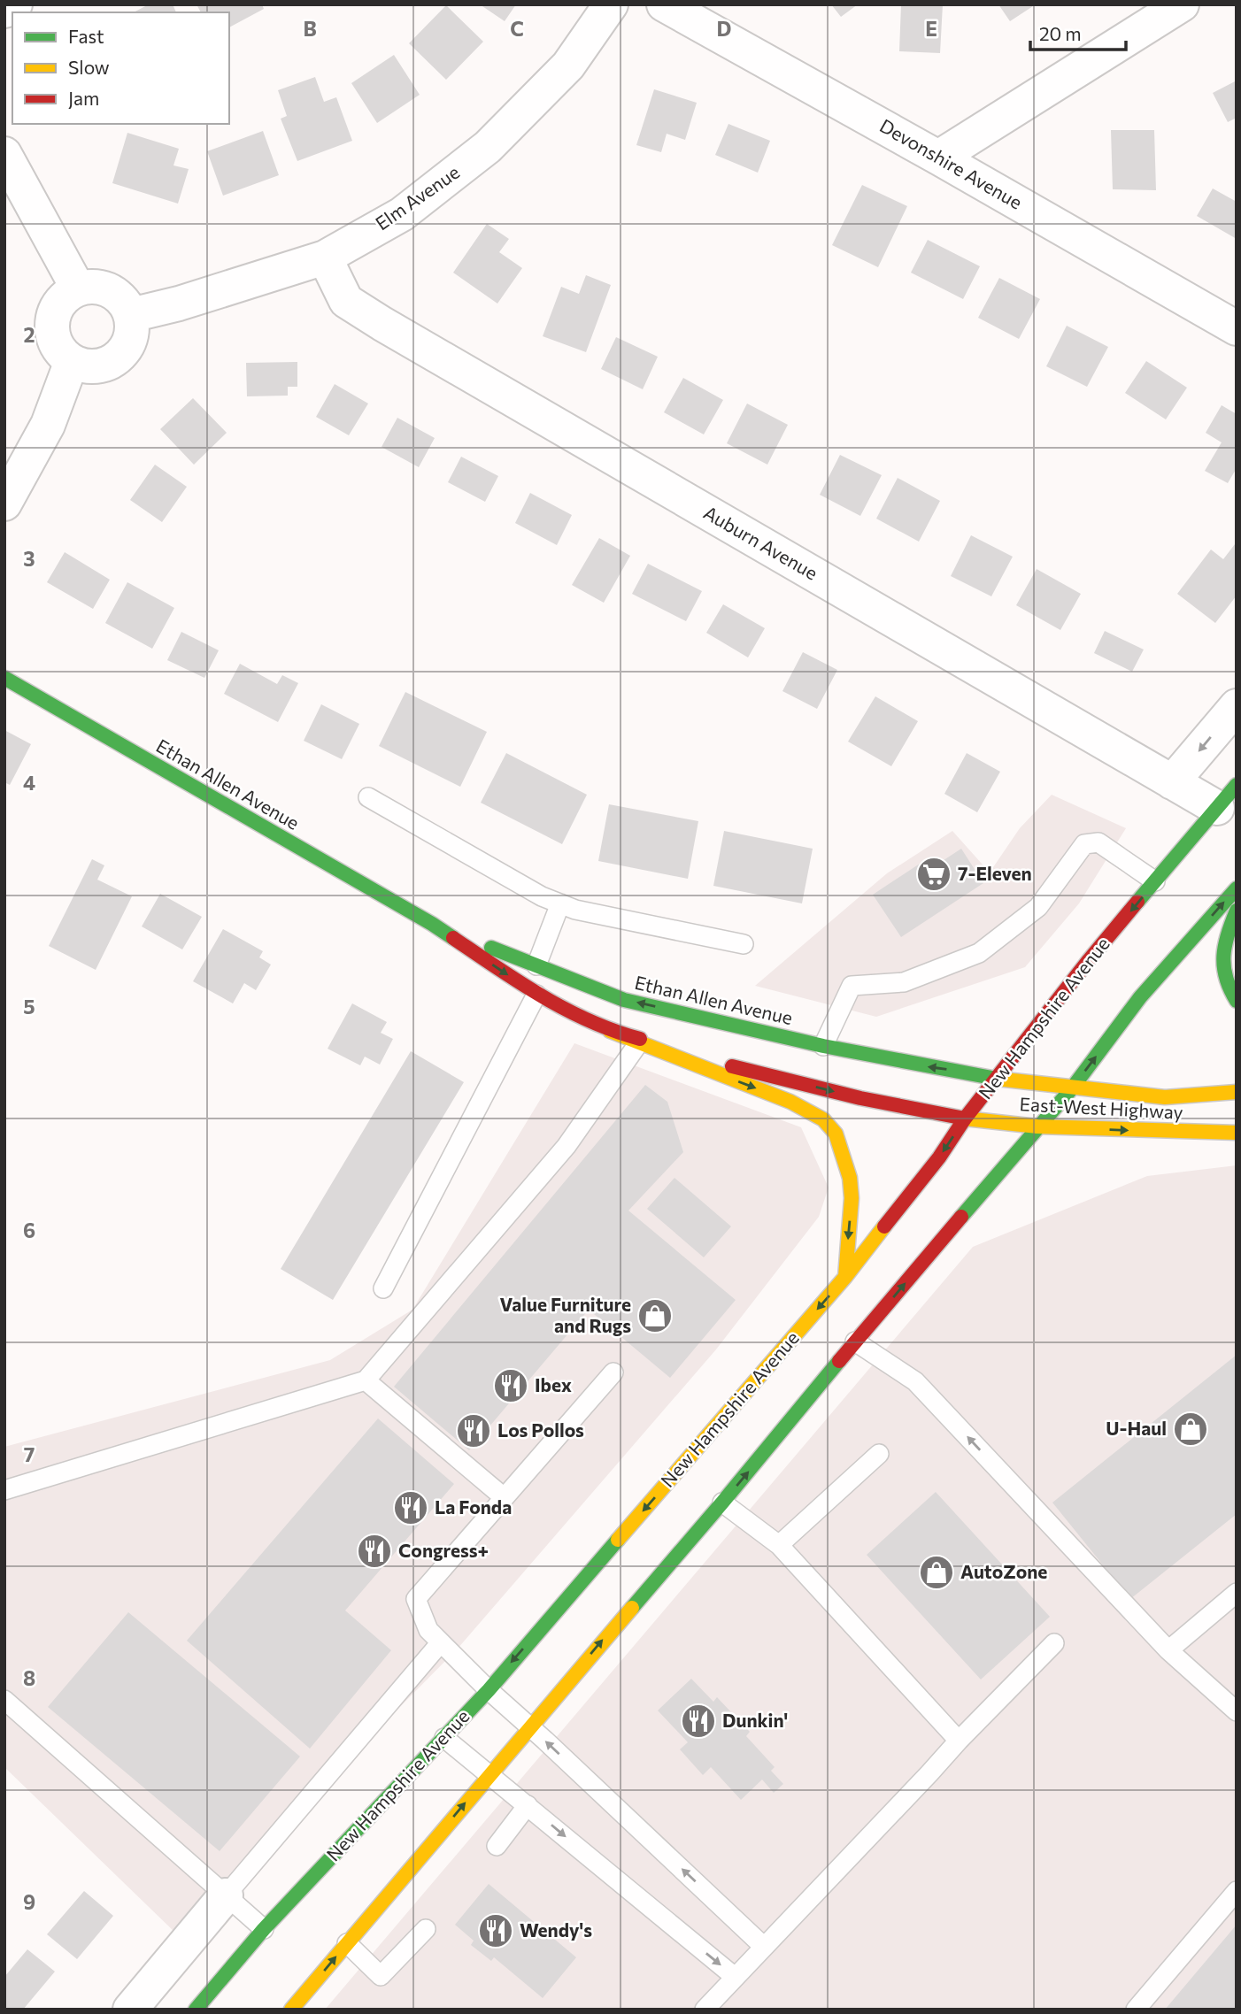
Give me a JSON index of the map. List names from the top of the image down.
{
  "streets": {
    "main road": ["Ethan Allen Avenue", "New Hampshire Avenue", "East-West Highway"],
    "street": ["Devonshire Avenue", "Elm Avenue", "Auburn Avenue"]
  },
  "crossings": [
    ["Elm Avenue", "Auburn Avenue"],
    ["Auburn Avenue", "New Hampshire Avenue"],
    ["Ethan Allen Avenue", "New Hampshire Avenue"],
    ["Ethan Allen Avenue", "East-West Highway"],
    ["New Hampshire Avenue", "East-West Highway"]
  ],
  "places": {
    "supermarket": ["7-Eleven"],
    "shop": ["Value Furniture and Rugs", "U-Haul", "AutoZone"],
    "restaurant": [
      "Ibex",
      "Los Pollos",
      "La Fonda",
      "Congress+",
      "Dunkin'",
      "Wendy's"
    ]
  },
  "legend": ["Fast", "Slow", "Jam"],
  "scale_bar": "20 m",
  "grid": {
    "columns": [
      "B",
      "C",
      "D",
      "E"
    ],
    "rows": [
      "2",
      "3",
      "4",
      "5",
      "6",
      "7",
      "8",
      "9"
    ]
  }
}
